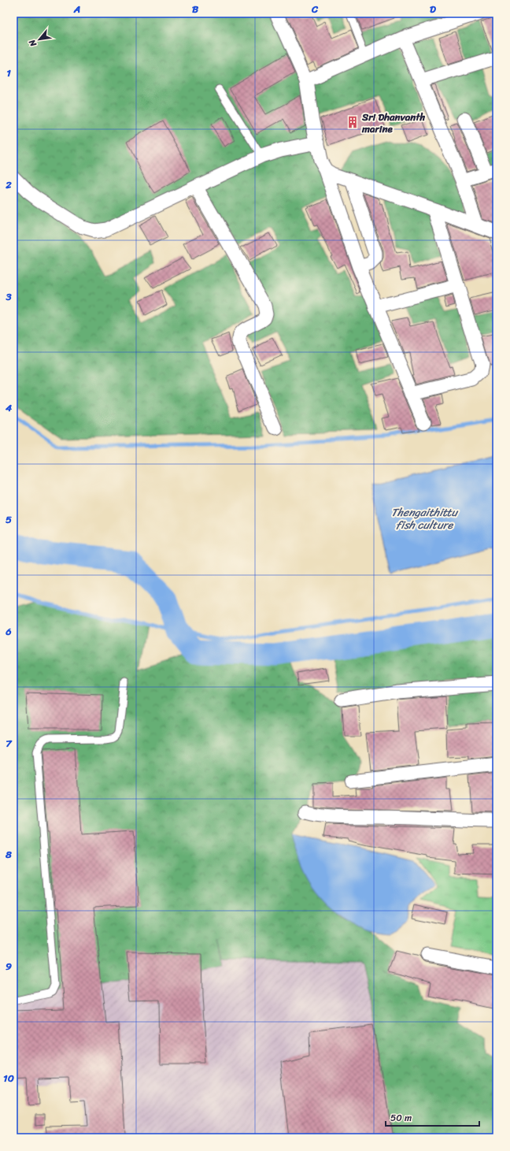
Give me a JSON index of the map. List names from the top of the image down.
{
  "water": ["Thengaithittu fish culture"],
  "places": {
    "building": ["Sri Dhanvanth marine"]
  },
  "scale_bar": "50 m",
  "north": "bottom left",
  "grid": {
    "columns": [
      "A",
      "B",
      "C",
      "D"
    ],
    "rows": [
      "1",
      "2",
      "3",
      "4",
      "5",
      "6",
      "7",
      "8",
      "9",
      "10"
    ]
  }
}
